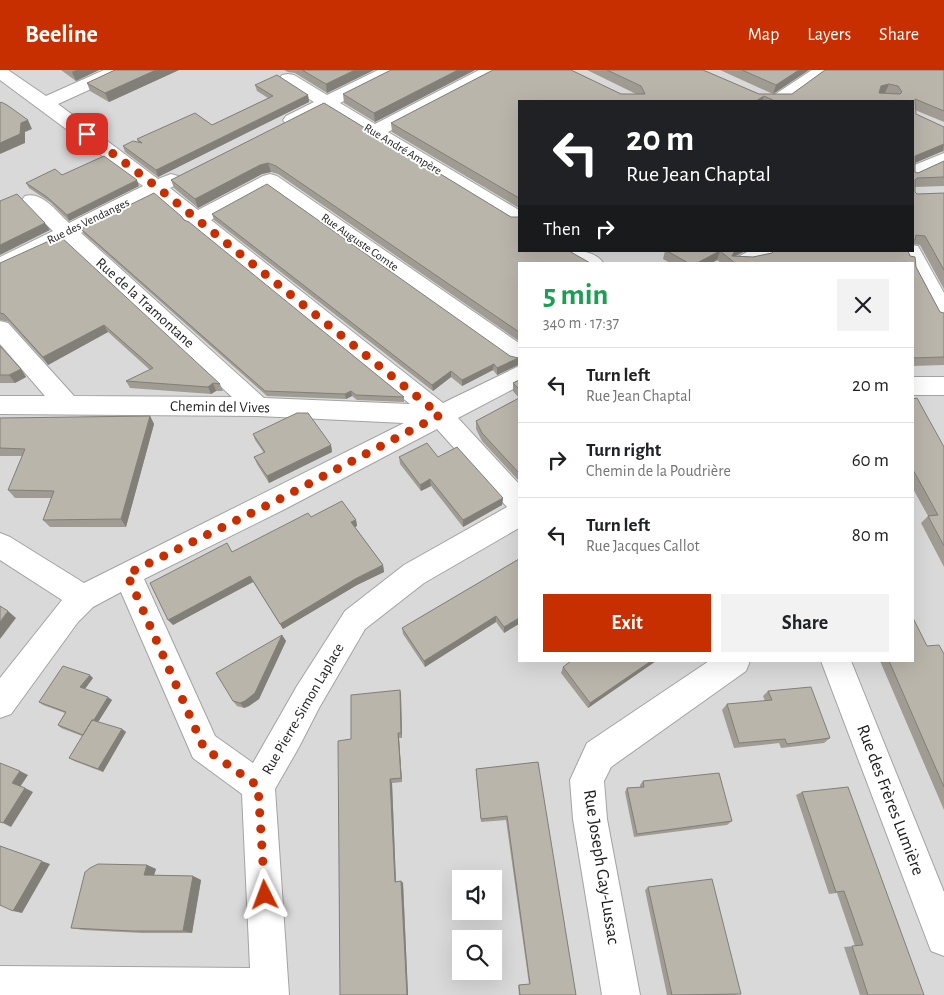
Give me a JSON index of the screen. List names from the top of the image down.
{
  "streets": {
    "street": [
      "Rue André Ampère",
      "Rue des Vendanges",
      "Rue Auguste Comte",
      "Rue de la Tramontane",
      "Chemin del Vives",
      "Rue Pierre-Simon Laplace",
      "Rue des Frères Lumière",
      "Rue Joseph Gay-Lussac"
    ]
  },
  "crossings": [
    ["Rue des Vendanges", "Rue de la Tramontane"],
    ["Rue de la Tramontane", "Chemin del Vives"]
  ],
  "page": {
    "header": "Beeline",
    "nav": ["Map", "Layers", "Share"],
    "turn": ["20 m", "Rue Jean Chaptal"],
    "then": "Then",
    "heading": ["5 min", "340 m · 17:37"],
    "list": [
      {
        "name": "Turn left",
        "note": "Rue Jean Chaptal",
        "value": "20 m"
      },
      {
        "name": "Turn right",
        "note": "Chemin de la Poudrière",
        "value": "60 m"
      },
      {
        "name": "Turn left",
        "note": "Rue Jacques Callot",
        "value": "80 m"
      }
    ],
    "buttons": ["Exit", "Share"]
  }
}
